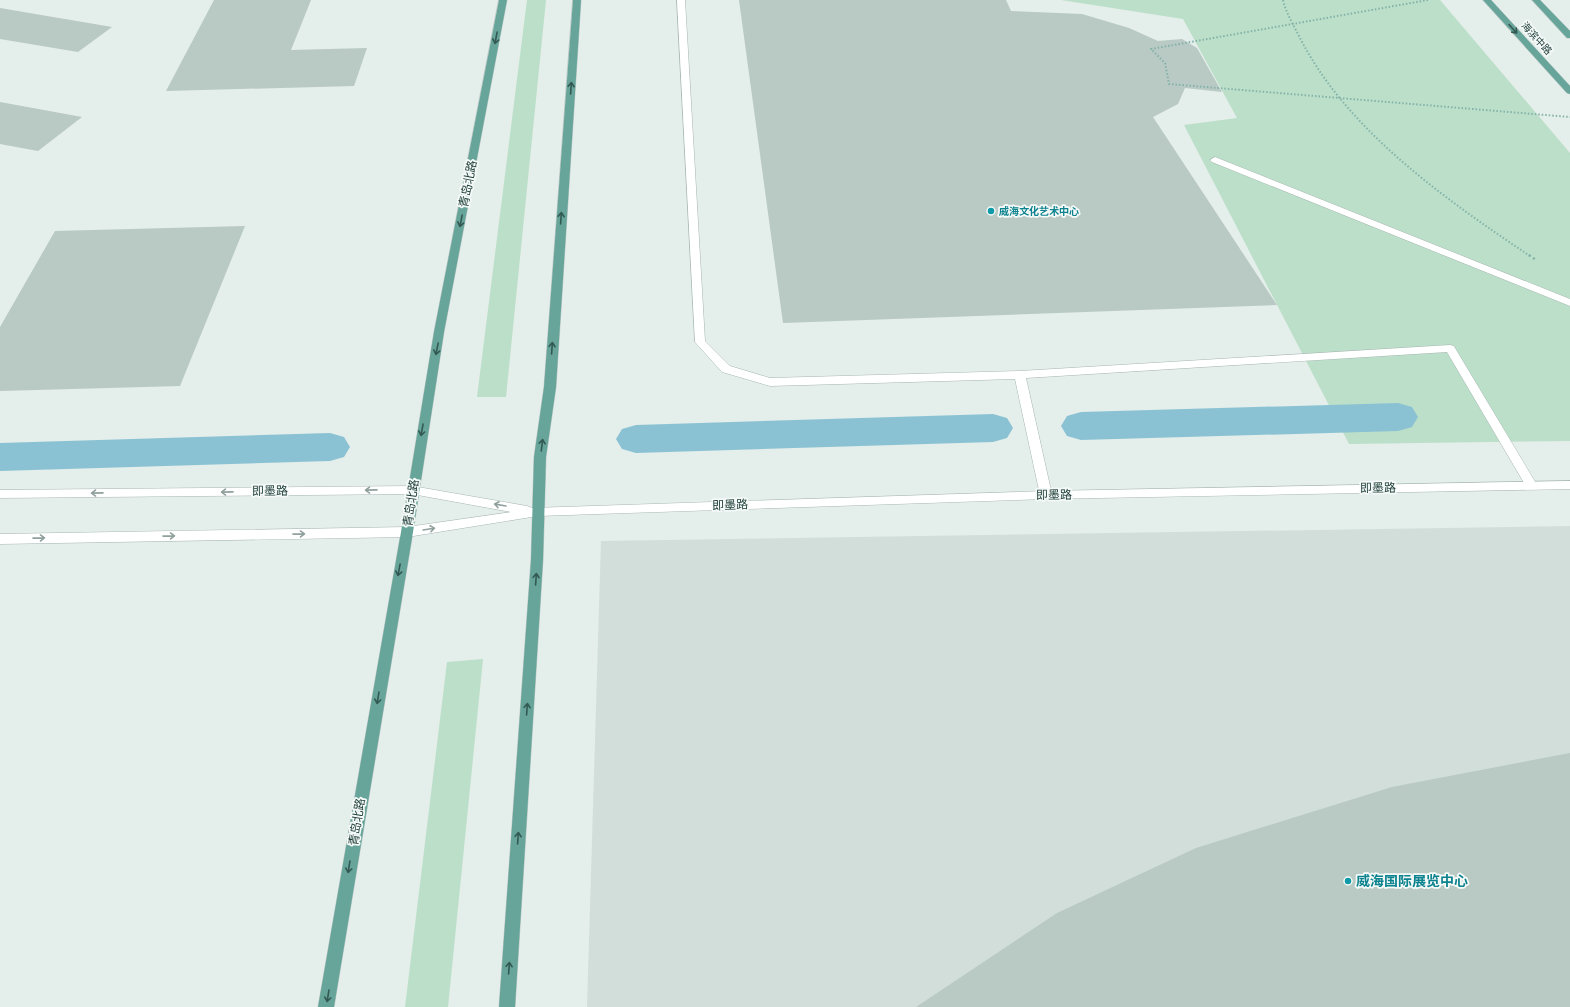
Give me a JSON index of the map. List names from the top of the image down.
{
  "streets": {
    "main road": ["海滨中路", "青岛北路"],
    "street": ["即墨路"]
  },
  "crossings": [
    ["青岛北路", "即墨路"]
  ],
  "one_way": ["青岛北路"],
  "places": ["威海文化艺术中心", "威海国际展览中心"]
}
